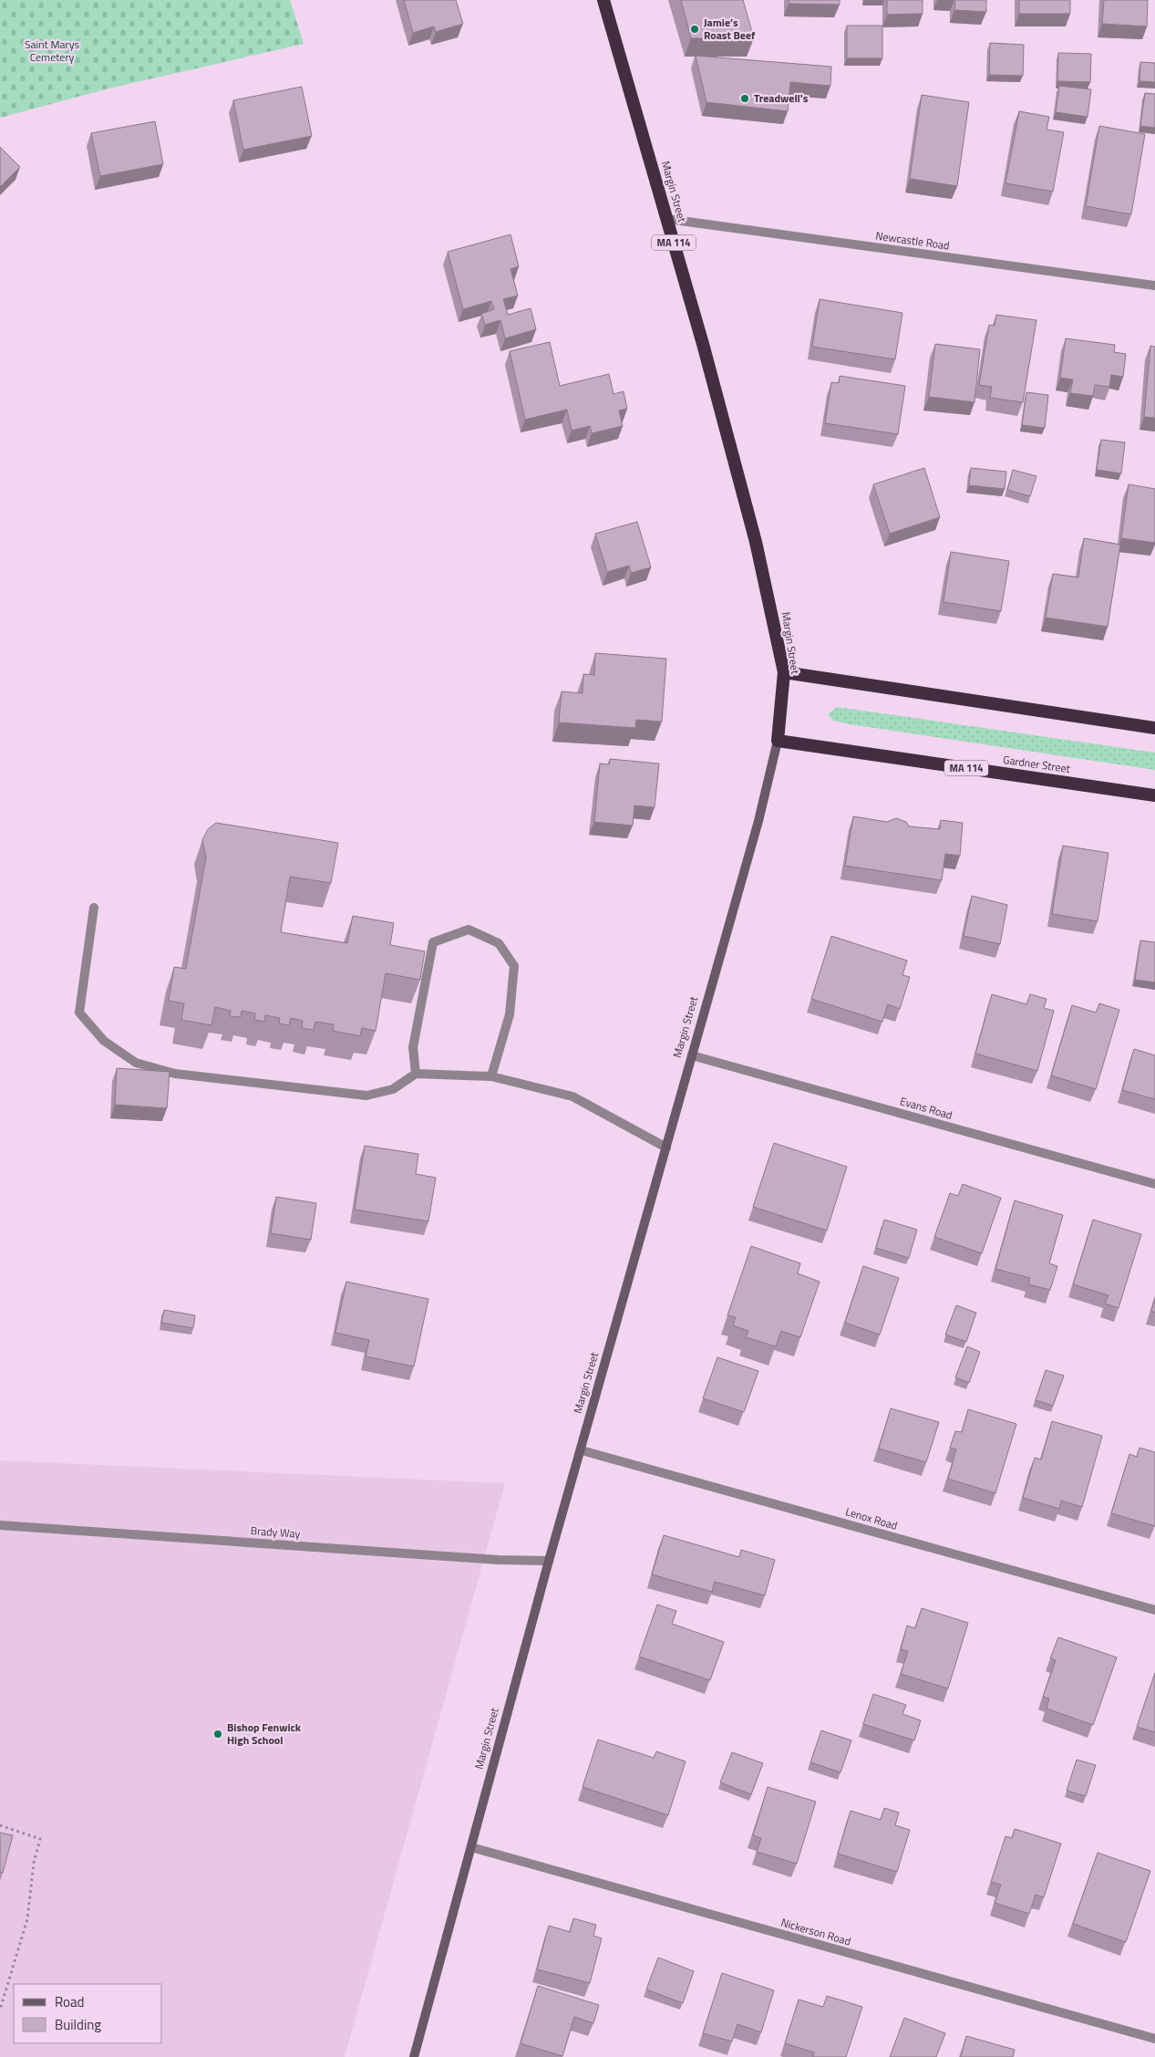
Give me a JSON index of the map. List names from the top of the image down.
{
  "streets": {
    "highway": ["Margin Street", "MA 114", "Gardner Street"],
    "street": [
      "Newcastle Road",
      "Evans Road",
      "Lenox Road",
      "Brady Way",
      "Nickerson Road"
    ]
  },
  "crossings": [
    ["Margin Street", "Newcastle Road"],
    ["Margin Street", "Gardner Street"],
    ["Margin Street", "Evans Road"],
    ["Margin Street", "Lenox Road"],
    ["Margin Street", "Brady Way"],
    ["Margin Street", "Nickerson Road"]
  ],
  "parks": ["Saint Marys Cemetery"],
  "places": ["Jamie’s Roast Beef", "Treadwell's", "Bishop Fenwick High School"],
  "legend": ["Road", "Building"]
}
